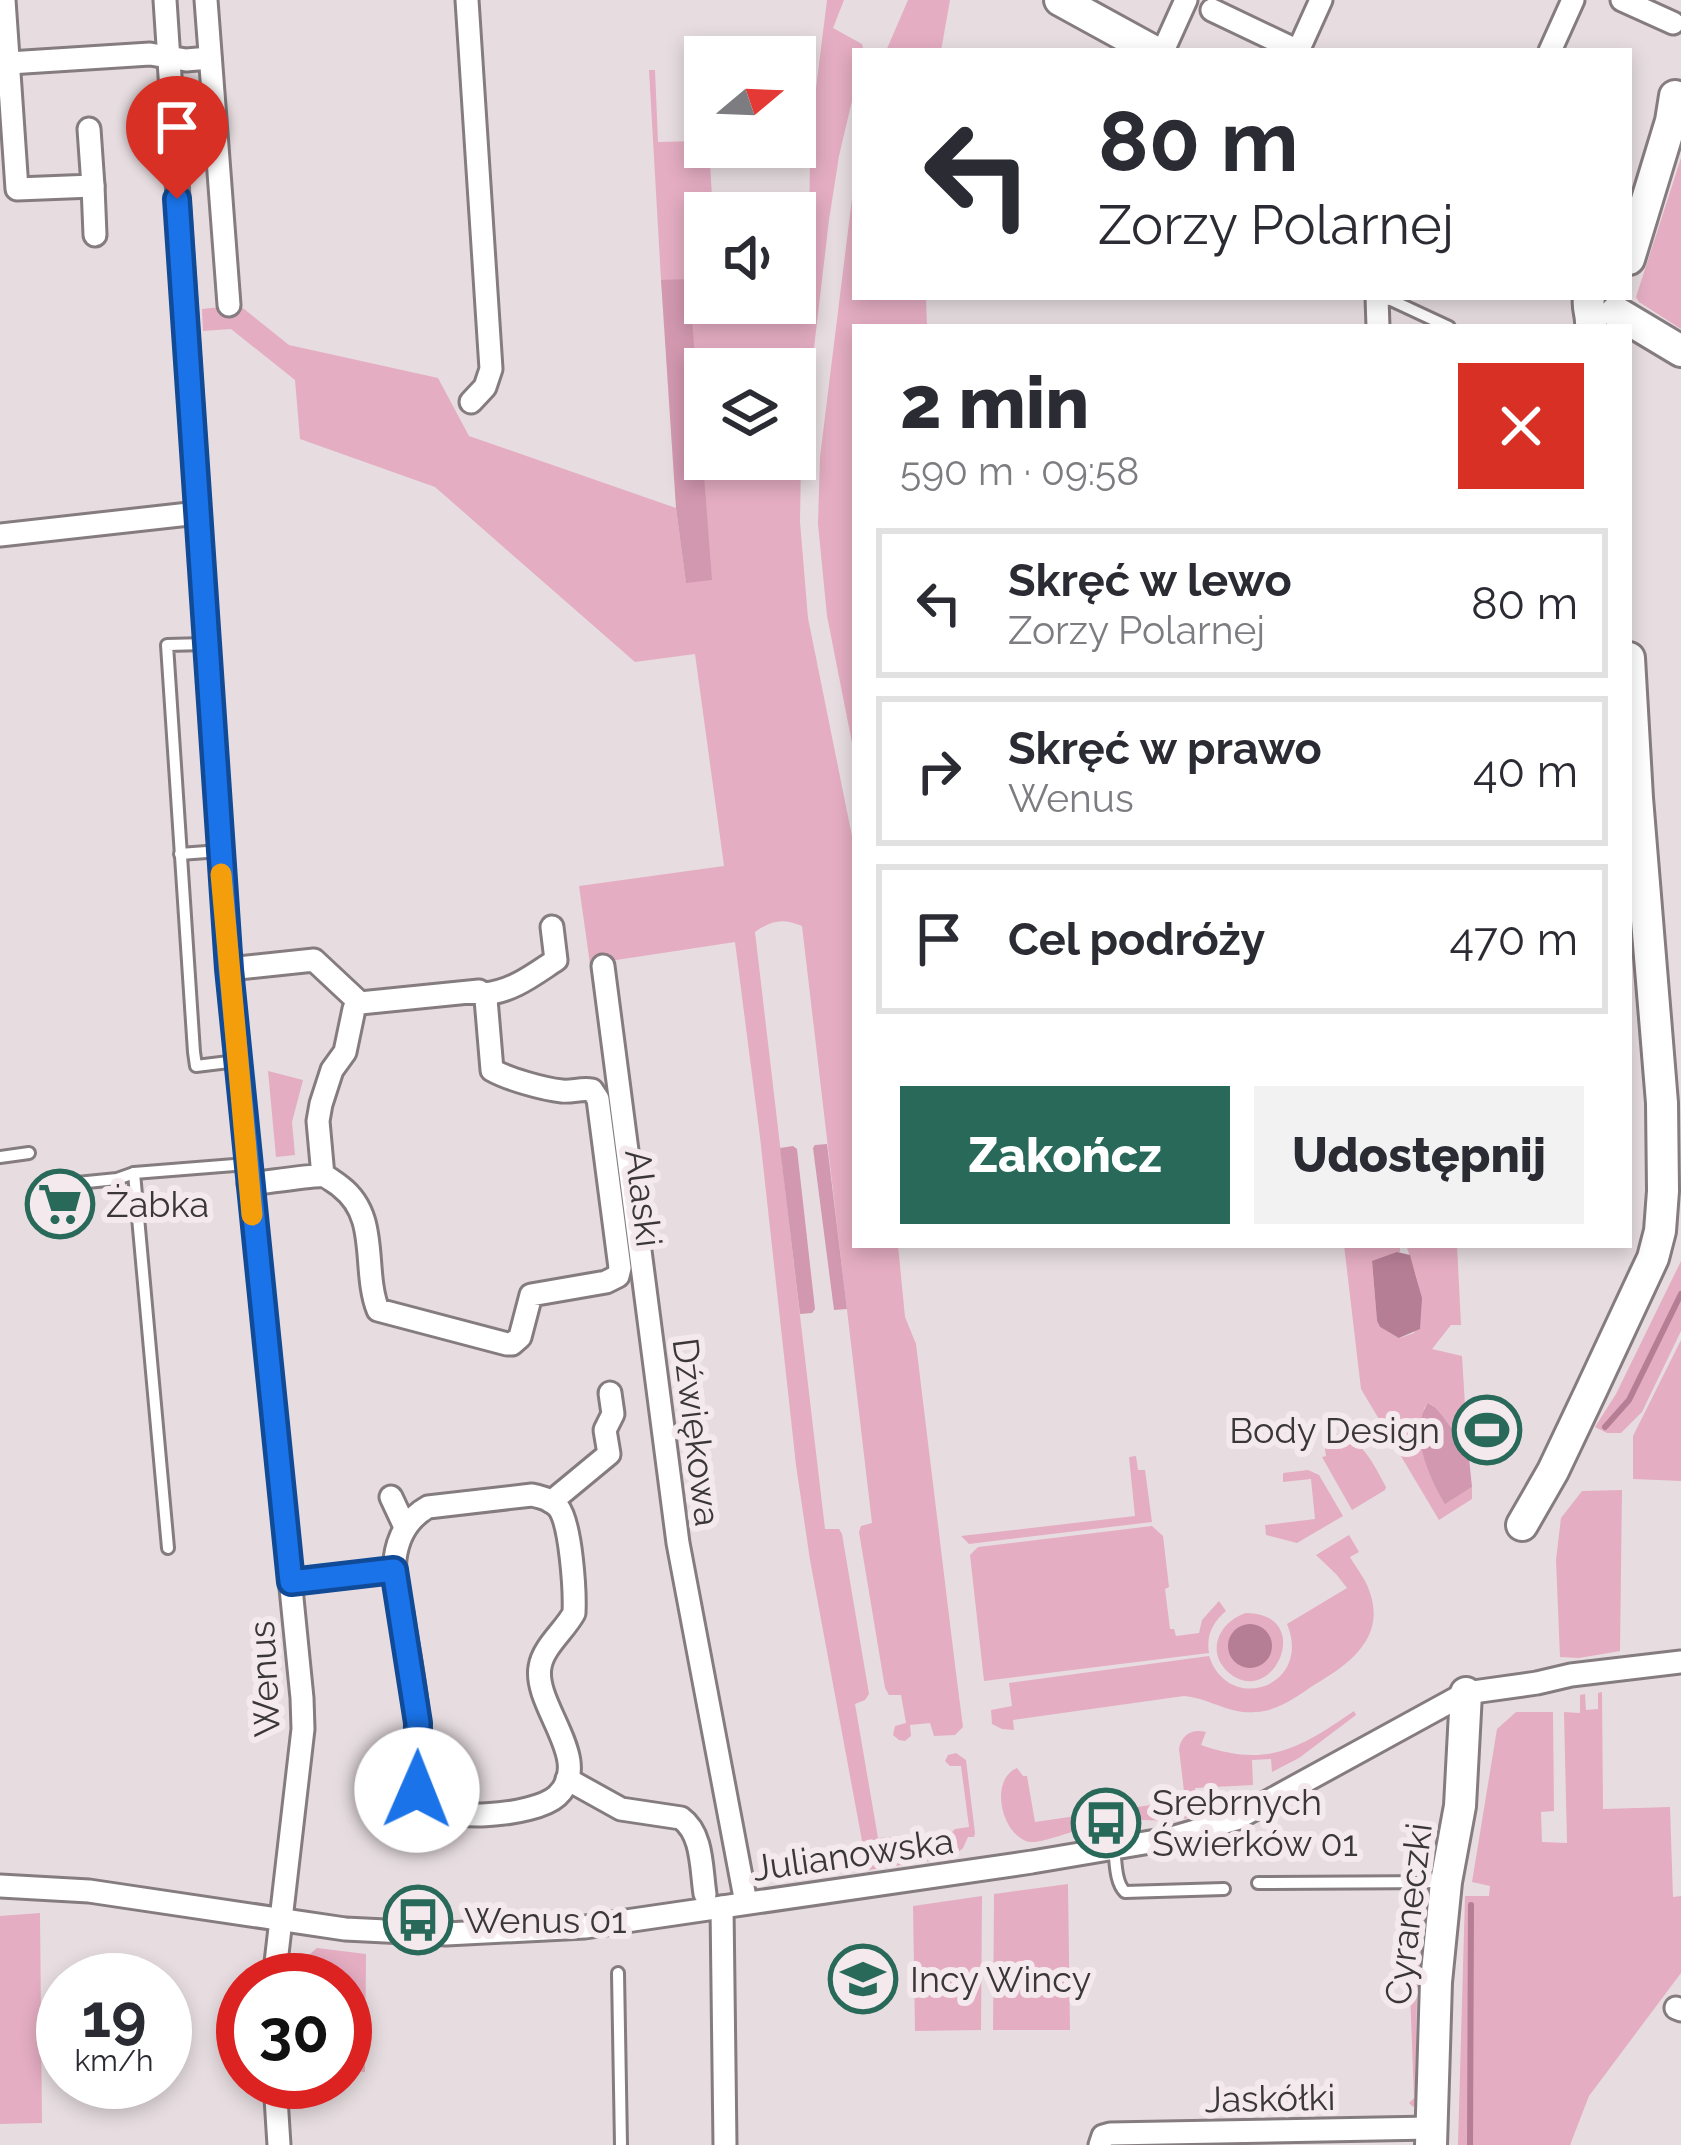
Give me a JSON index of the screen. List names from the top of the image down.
{
  "streets": {
    "street": [
      "Alaski",
      "Dźwiękowa",
      "Wenus",
      "Julianowska",
      "Cyraneczki",
      "Jaskółki"
    ]
  },
  "crossings": [
    ["Dźwiękowa", "Julianowska"],
    ["Wenus", "Julianowska"],
    ["Julianowska", "Cyraneczki"],
    ["Cyraneczki", "Jaskółki"]
  ],
  "places": {
    "supermarket": ["Żabka"],
    "sports": ["Body Design"],
    "bus stop": ["Srebrnych Świerków 01", "Wenus 01"],
    "school or university": ["Incy Wincy"]
  },
  "north": "right",
  "page": {
    "turn": ["80 m", "Zorzy Polarnej"],
    "heading": ["2 min", "590 m · 09:58"],
    "list": [
      {
        "name": "Skręć w lewo",
        "note": "Zorzy Polarnej",
        "value": "80 m"
      },
      {
        "name": "Skręć w prawo",
        "note": "Wenus",
        "value": "40 m"
      },
      {
        "name": "Cel podróży",
        "value": "470 m"
      }
    ],
    "buttons": ["Zakończ", "Udostępnij"],
    "speed": "19 km/h",
    "limit": "30"
  }
}
